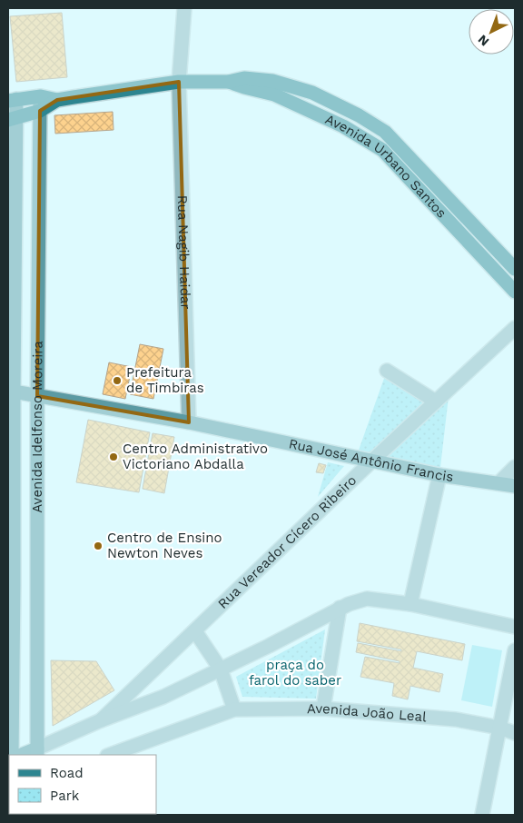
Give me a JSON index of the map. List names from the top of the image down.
{
  "streets": {
    "main road": ["Avenida Urbano Santos"],
    "street": [
      "Rua Nagib Haidar",
      "Avenida Idelfonso Moreira",
      "Rua José Antônio Francis",
      "Rua Vereador Cícero Ribeiro",
      "Avenida João Leal"
    ]
  },
  "crossings": [
    ["Avenida Urbano Santos", "Rua Nagib Haidar"],
    ["Rua Nagib Haidar", "Rua José Antônio Francis"],
    ["Avenida Idelfonso Moreira", "Rua José Antônio Francis"],
    ["Rua José Antônio Francis", "Rua Vereador Cícero Ribeiro"]
  ],
  "parks": ["praça do farol do saber"],
  "places": ["Prefeitura de Timbiras", "Centro Administrativo Victoriano Abdalla", "Centro de Ensino Newton Neves"],
  "legend": ["Road", "Park"],
  "north": "bottom left"
}
